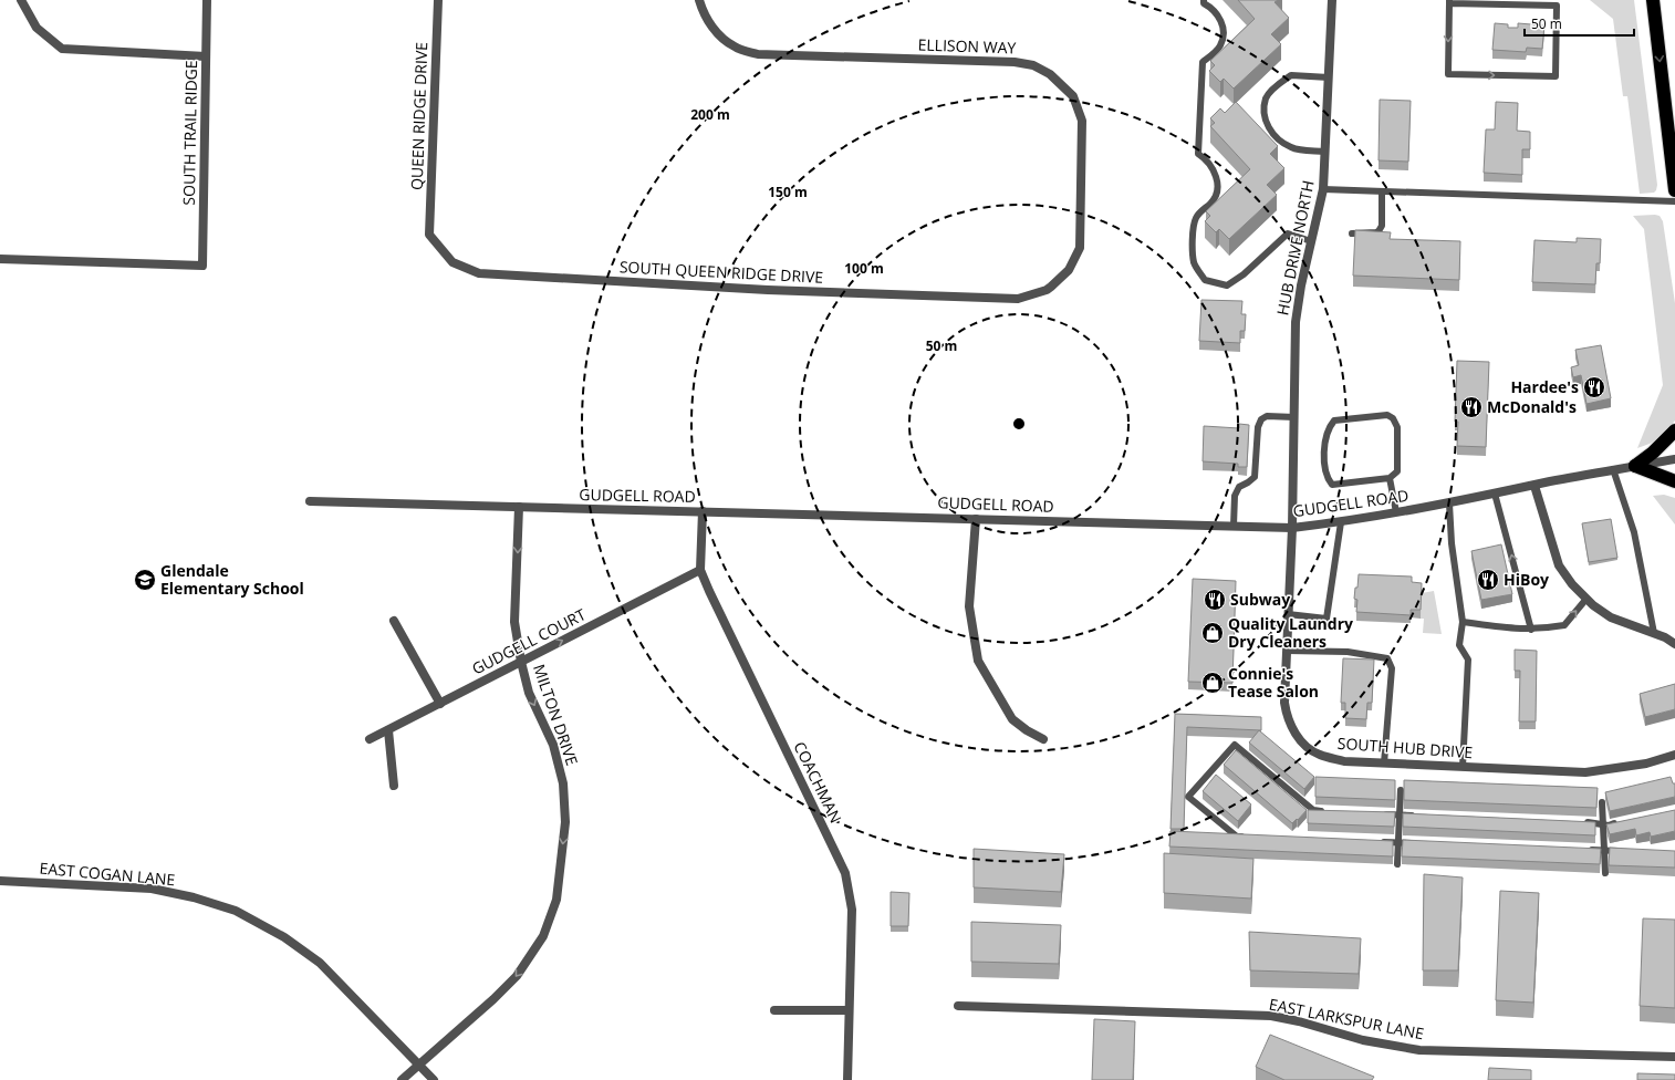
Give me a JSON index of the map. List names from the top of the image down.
{
  "streets": {
    "street": [
      "ELLISON WAY",
      "QUEEN RIDGE DRIVE",
      "SOUTH TRAIL RIDGE",
      "HUB DRIVE NORTH",
      "SOUTH QUEEN RIDGE DRIVE",
      "GUDGELL ROAD",
      "GUDGELL COURT",
      "MILTON DRIVE",
      "SOUTH HUB DRIVE",
      "COACHMAN",
      "EAST COGAN LANE",
      "EAST LARKSPUR LANE"
    ]
  },
  "crossings": [
    ["ELLISON WAY", "SOUTH QUEEN RIDGE DRIVE"],
    ["QUEEN RIDGE DRIVE", "SOUTH QUEEN RIDGE DRIVE"],
    ["HUB DRIVE NORTH", "GUDGELL ROAD"],
    ["HUB DRIVE NORTH", "SOUTH HUB DRIVE"],
    ["GUDGELL ROAD", "MILTON DRIVE"],
    ["GUDGELL ROAD", "SOUTH HUB DRIVE"],
    ["GUDGELL ROAD", "COACHMAN"],
    ["GUDGELL COURT", "MILTON DRIVE"],
    ["GUDGELL COURT", "COACHMAN"],
    ["MILTON DRIVE", "EAST COGAN LANE"]
  ],
  "one_way": ["GUDGELL COURT", "MILTON DRIVE"],
  "places": {
    "restaurant": [
      "Hardee's",
      "McDonald's",
      "HiBoy",
      "Subway"
    ],
    "school or university": ["Glendale Elementary School"],
    "shop": ["Quality Laundry Dry Cleaners", "Connie's Tease Salon"]
  },
  "scale_bar": "50 m",
  "rings": [
    "200 m",
    "150 m",
    "100 m",
    "50 m"
  ]
}
